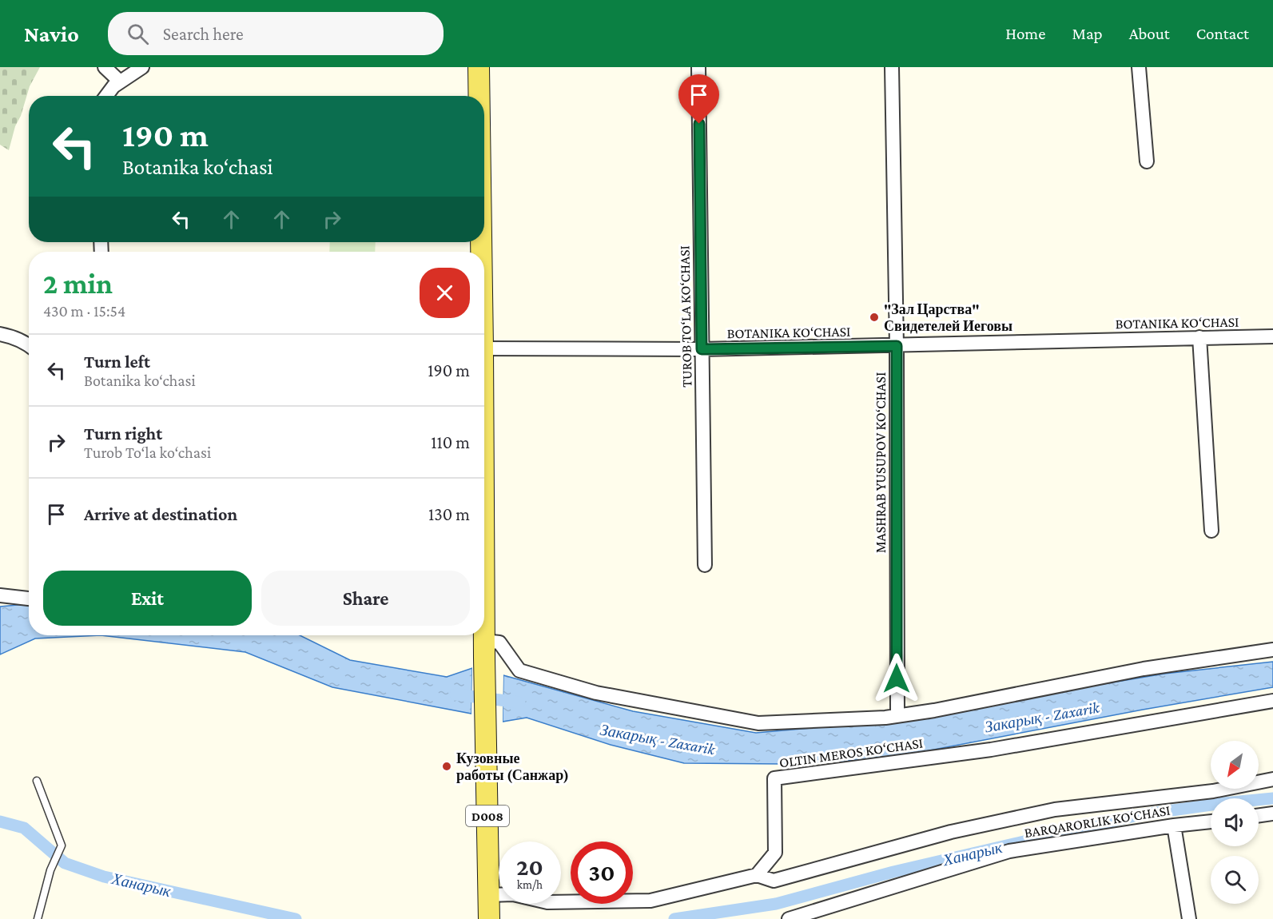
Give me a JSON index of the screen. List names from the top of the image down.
{
  "streets": {
    "main road": ["D008"],
    "street": [
      "TUROB TO‘LA KO‘CHASI",
      "BOTANIKA KO‘CHASI",
      "MASHRAB YUSUPOV KO‘CHASI",
      "OLTIN MEROS KO‘CHASI",
      "BARQARORLIK KO‘CHASI"
    ]
  },
  "crossings": [
    ["TUROB TO‘LA KO‘CHASI", "BOTANIKA KO‘CHASI"],
    ["BOTANIKA KO‘CHASI", "MASHRAB YUSUPOV KO‘CHASI"]
  ],
  "water": ["Закарық - Zaxarik", "Ханарык"],
  "places": ["\"Зал Царства\" Свидетелей Иеговы", "Кузовные работы (Санжар)"],
  "north": "bottom left",
  "page": {
    "header": "Navio",
    "search": "Search here",
    "nav": [
      "Home",
      "Map",
      "About",
      "Contact"
    ],
    "turn": ["190 m", "Botanika ko‘chasi"],
    "heading": ["2 min", "430 m · 15:54"],
    "list": [
      {
        "name": "Turn left",
        "note": "Botanika ko‘chasi",
        "value": "190 m"
      },
      {
        "name": "Turn right",
        "note": "Turob To‘la ko‘chasi",
        "value": "110 m"
      },
      {
        "name": "Arrive at destination",
        "value": "130 m"
      }
    ],
    "buttons": ["Exit", "Share"],
    "speed": "20 km/h",
    "limit": "30"
  }
}
